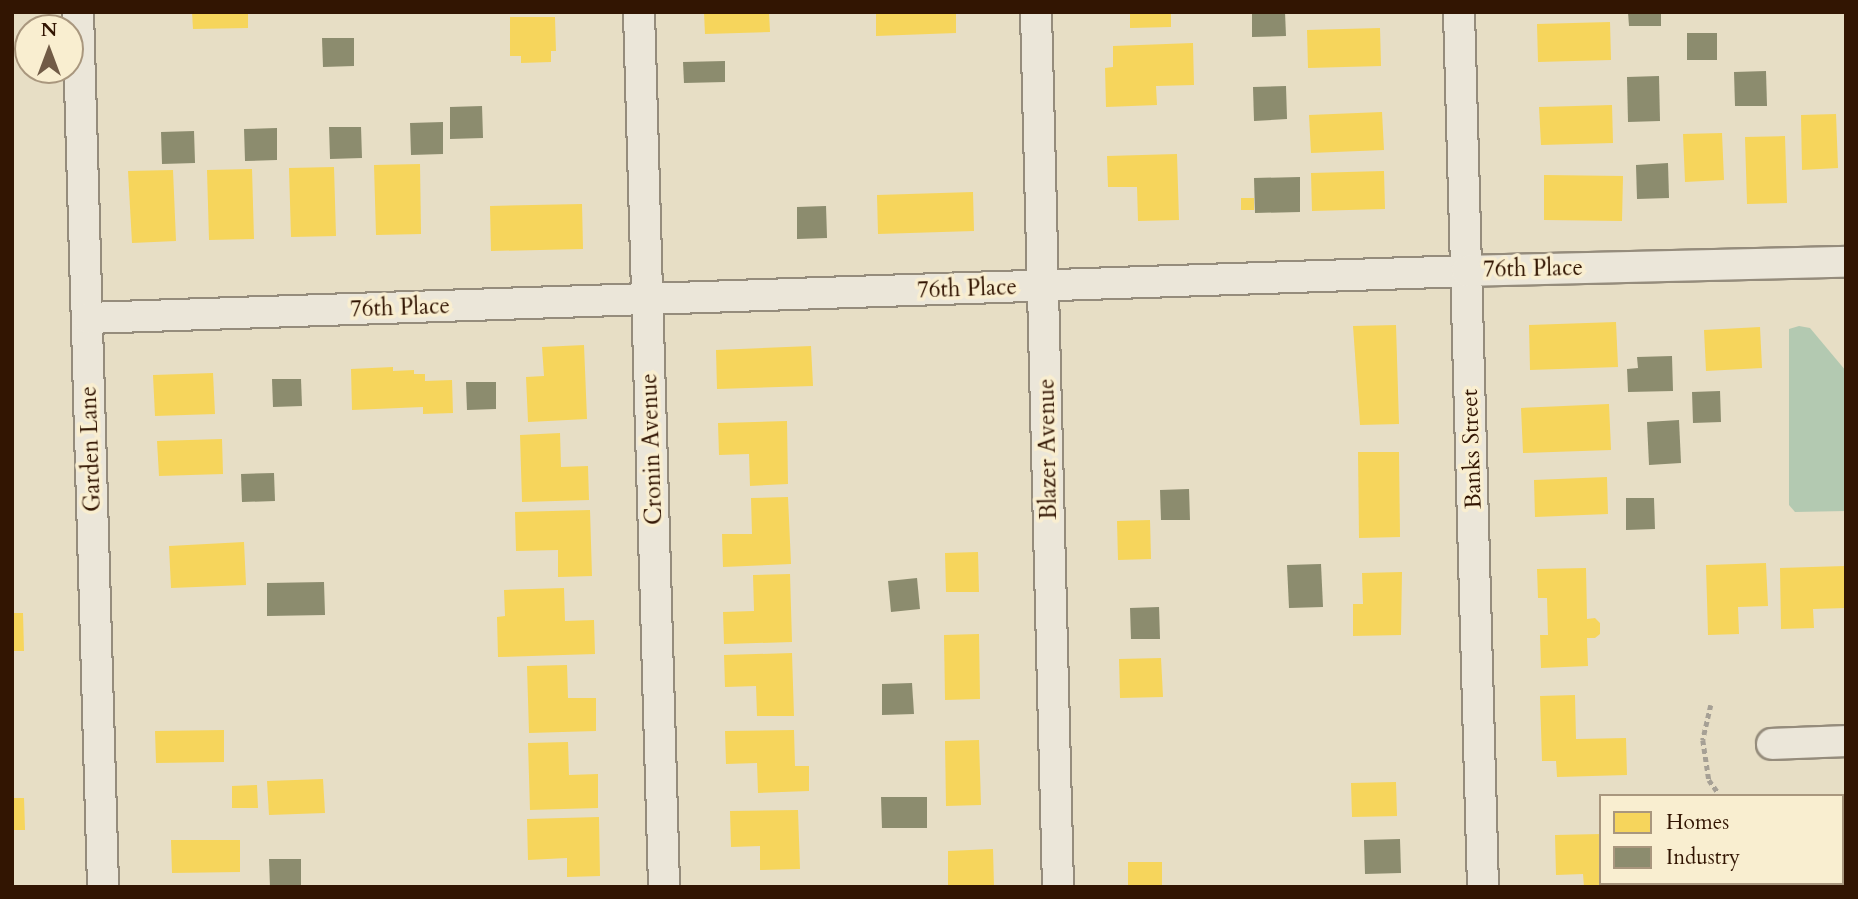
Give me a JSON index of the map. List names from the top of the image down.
{
  "streets": {
    "street": [
      "76th Place",
      "Garden Lane",
      "Cronin Avenue",
      "Blazer Avenue",
      "Banks Street"
    ]
  },
  "crossings": [
    ["76th Place", "Garden Lane"],
    ["76th Place", "Cronin Avenue"],
    ["76th Place", "Blazer Avenue"],
    ["76th Place", "Banks Street"]
  ],
  "legend": ["Homes", "Industry"],
  "north": "top"
}
